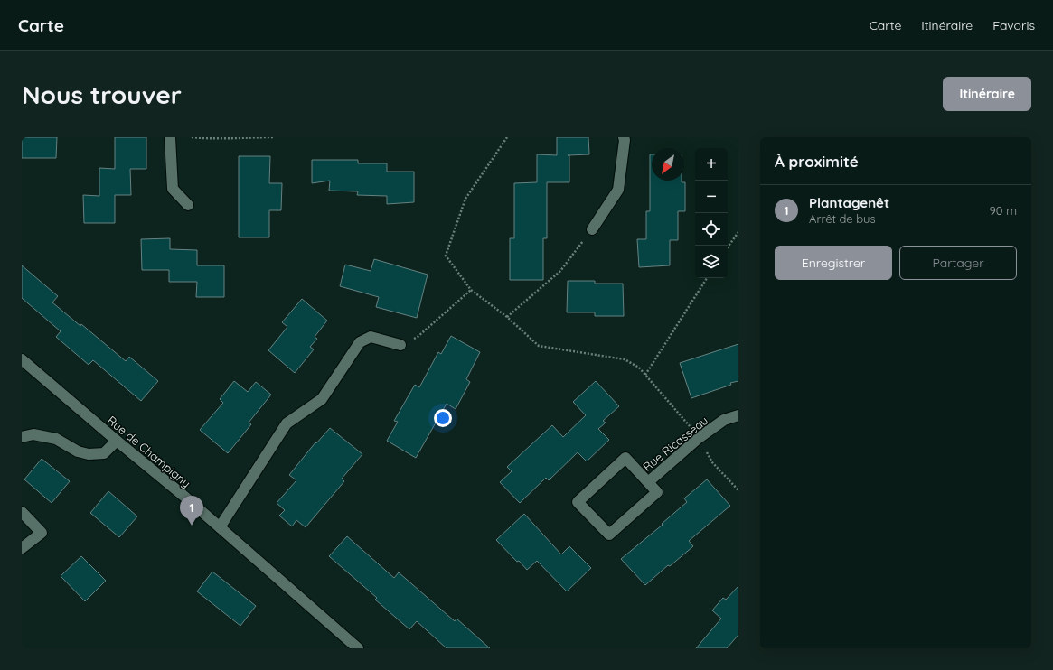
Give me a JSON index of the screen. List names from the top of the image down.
{
  "streets": {
    "street": ["Rue Ricasseau", "Rue de Champigny"]
  },
  "north": "bottom left",
  "page": {
    "header": "Carte",
    "nav": ["Carte", "Itinéraire", "Favoris"],
    "buttons": [
      "Itinéraire",
      ["Enregistrer", "Partager"]
    ],
    "title": "Nous trouver",
    "heading": "À proximité",
    "map_buttons": ["+", "−"],
    "list": [
      {
        "mark": "1",
        "name": "Plantagenêt",
        "note": "Arrêt de bus",
        "value": "90 m"
      }
    ],
    "pins": "1"
  }
}
